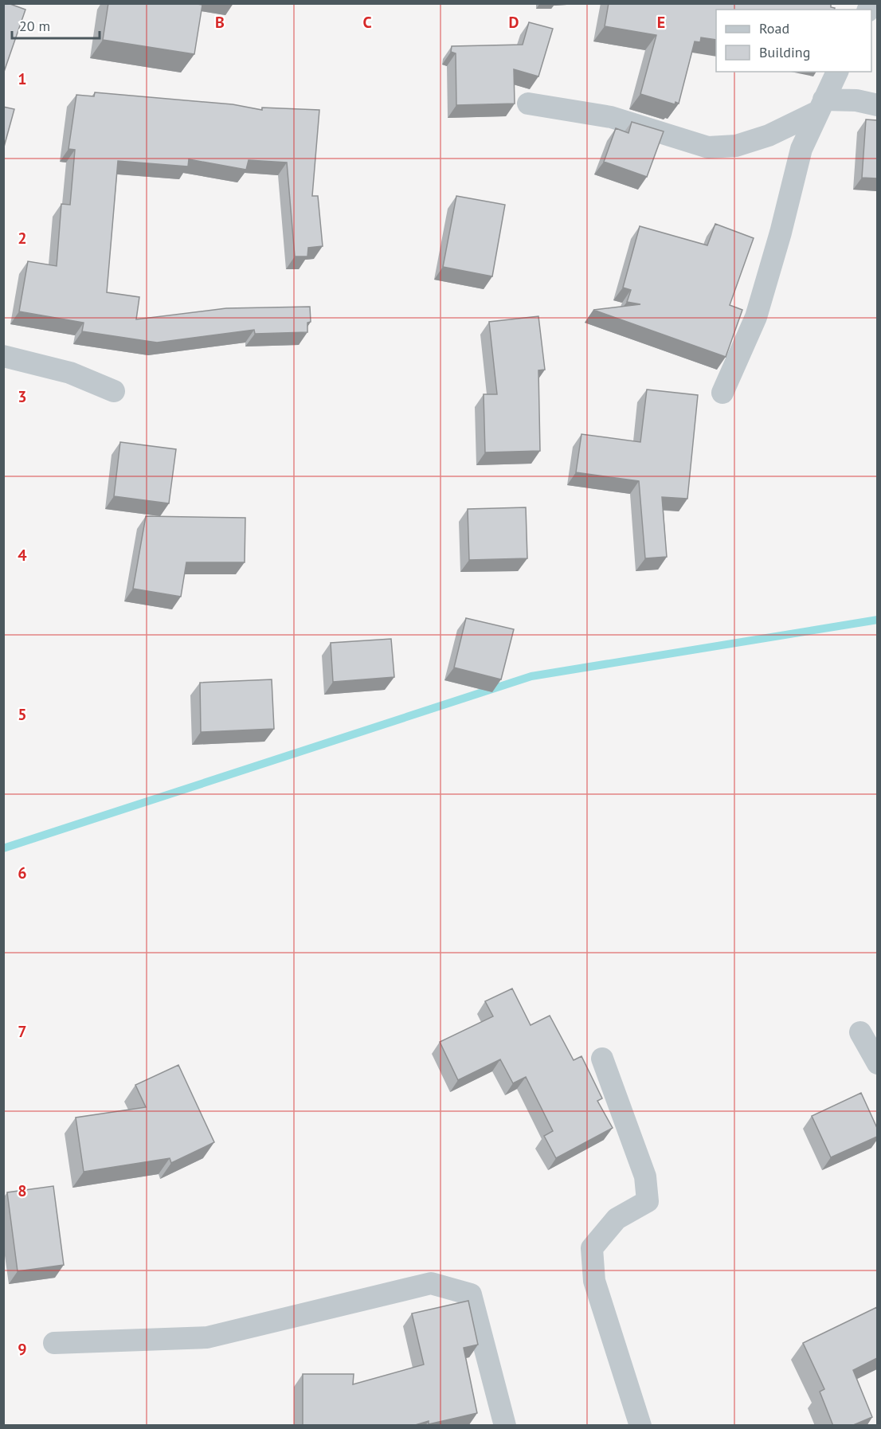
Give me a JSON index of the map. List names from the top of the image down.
{
  "legend": ["Road", "Building"],
  "scale_bar": "20 m",
  "grid": {
    "columns": [
      "B",
      "C",
      "D",
      "E"
    ],
    "rows": [
      "1",
      "2",
      "3",
      "4",
      "5",
      "6",
      "7",
      "8",
      "9"
    ]
  }
}
